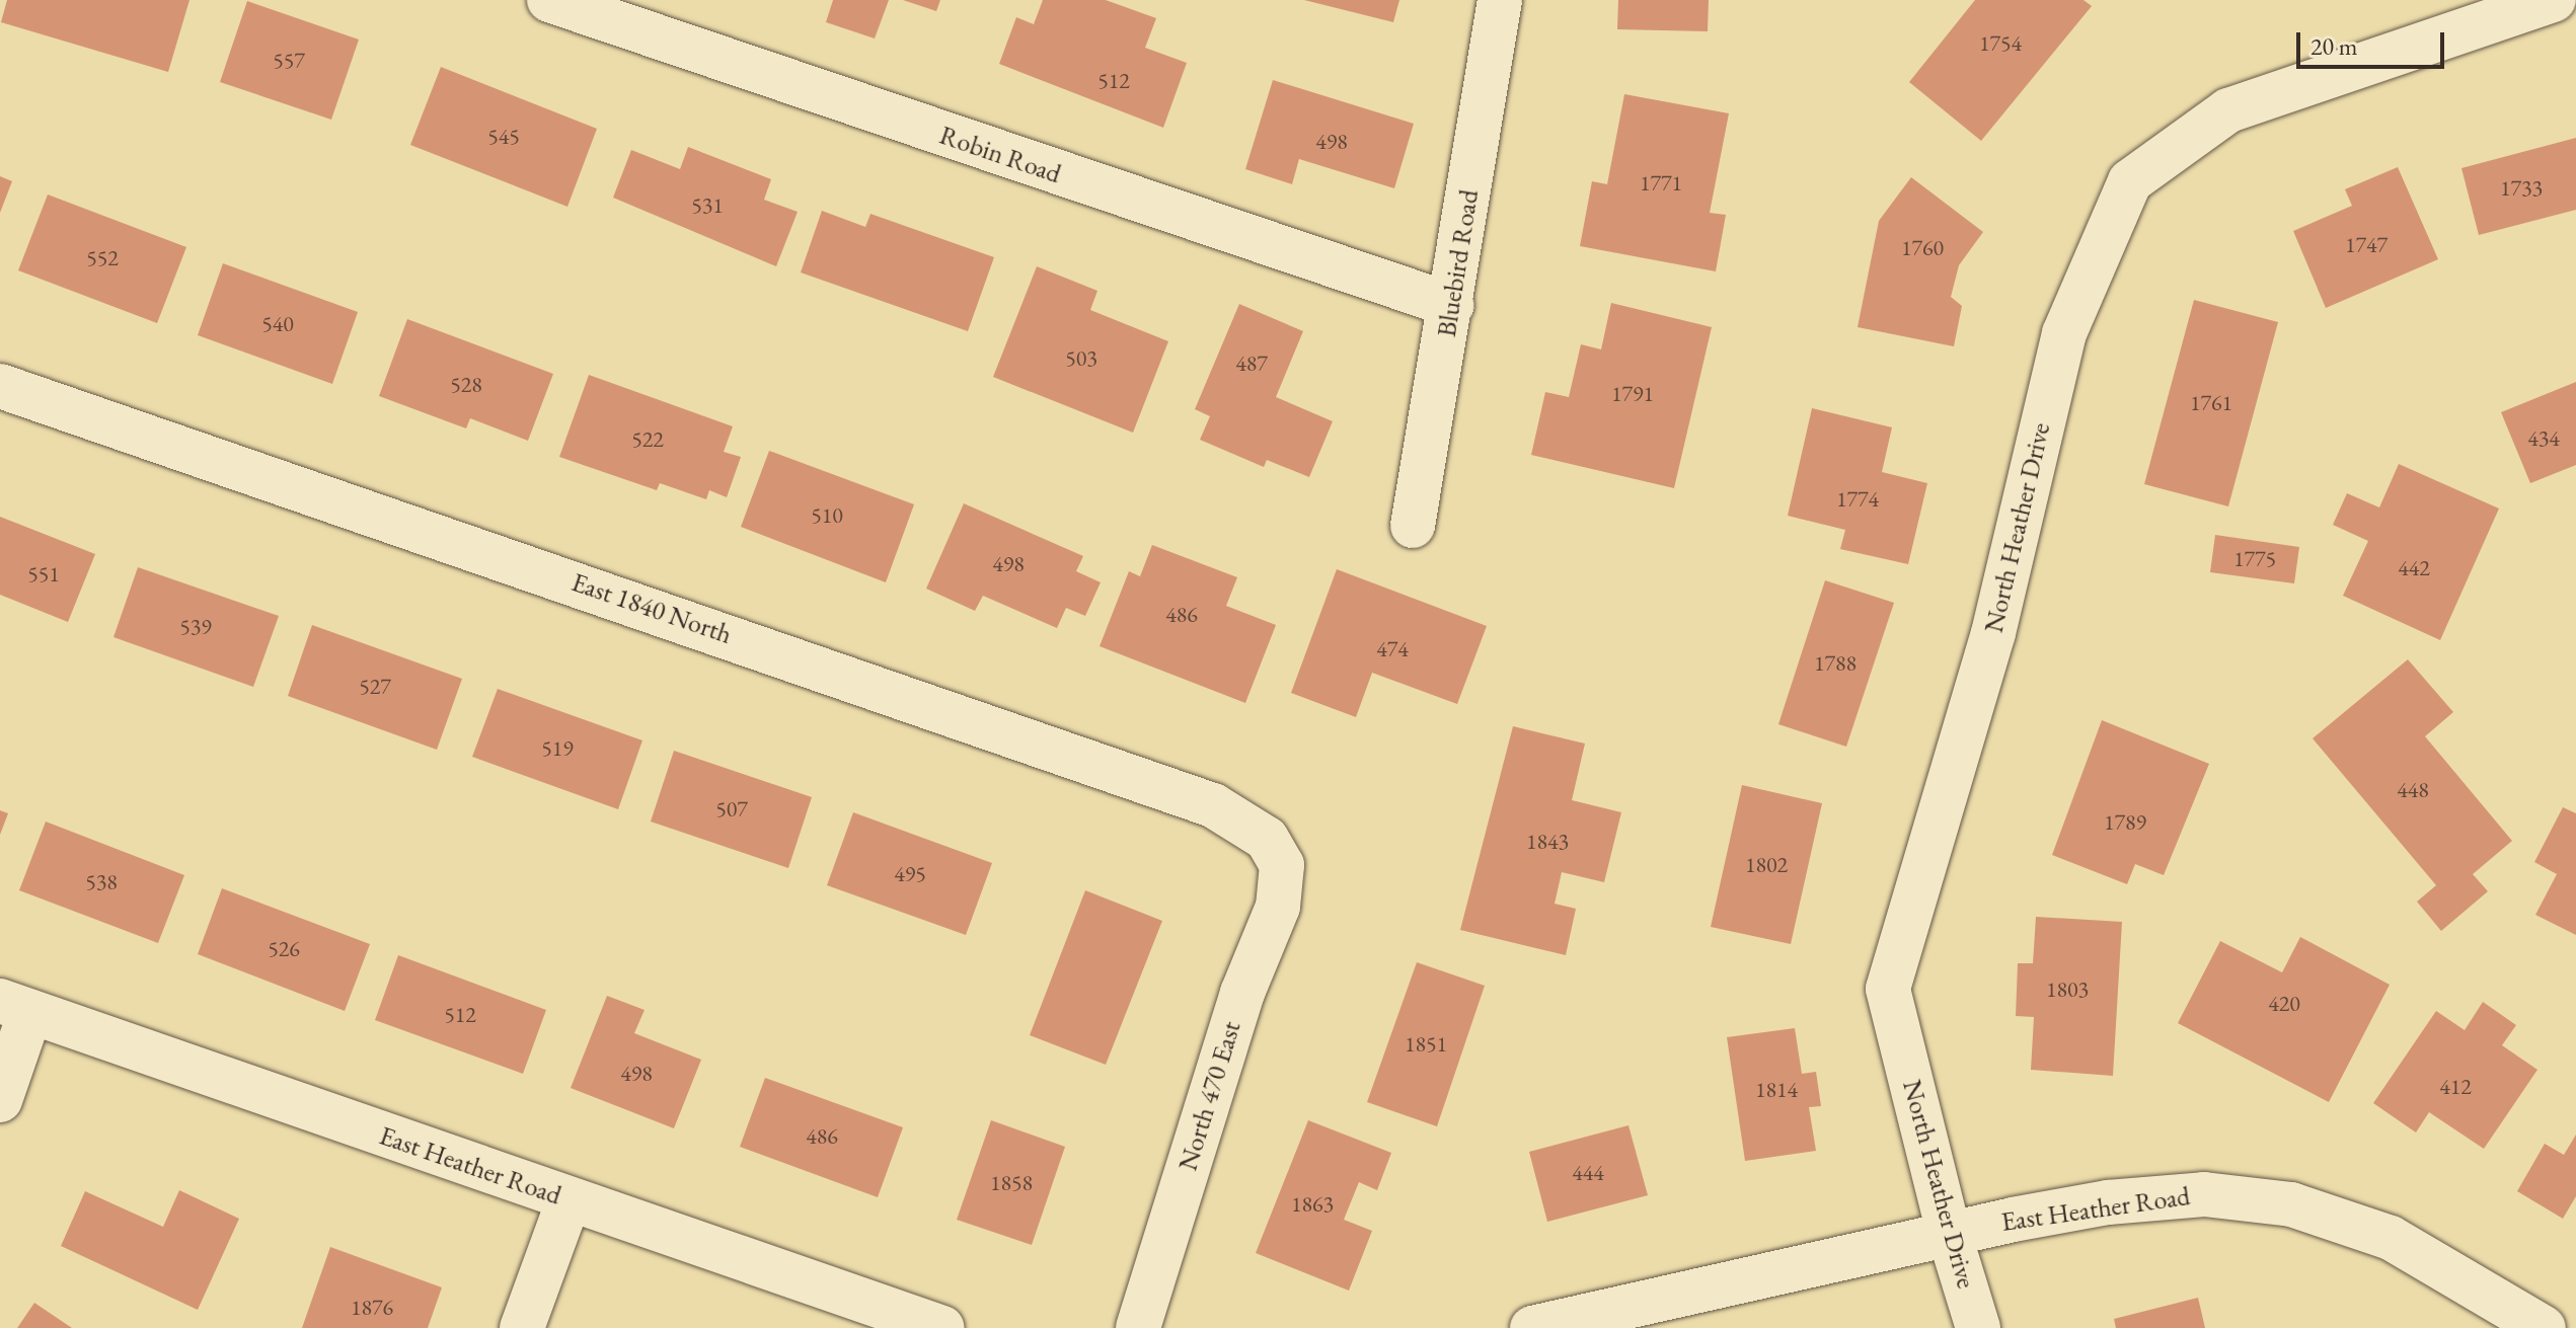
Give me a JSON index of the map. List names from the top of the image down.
{
  "streets": {
    "street": [
      "Robin Road",
      "Bluebird Road",
      "North Heather Drive",
      "East 1840 North",
      "North 470 East",
      "East Heather Road"
    ]
  },
  "crossings": [
    ["Robin Road", "Bluebird Road"],
    ["North Heather Drive", "East Heather Road"],
    ["East 1840 North", "North 470 East"]
  ],
  "house_numbers": [
    "1754",
    "557",
    "512",
    "545",
    "498",
    "1771",
    "1733",
    "531",
    "1747",
    "1760",
    "552",
    "540",
    "503",
    "487",
    "528",
    "1791",
    "1761",
    "434",
    "522",
    "1774",
    "510",
    "1775",
    "498",
    "442",
    "551",
    "486",
    "539",
    "474",
    "1788",
    "527",
    "519",
    "448",
    "507",
    "1789",
    "1843",
    "1802",
    "495",
    "538",
    "526",
    "1803",
    "420",
    "512",
    "1851",
    "498",
    "412",
    "1814",
    "486",
    "444",
    "1858",
    "1863",
    "1876"
  ],
  "scale_bar": "20 m"
}
